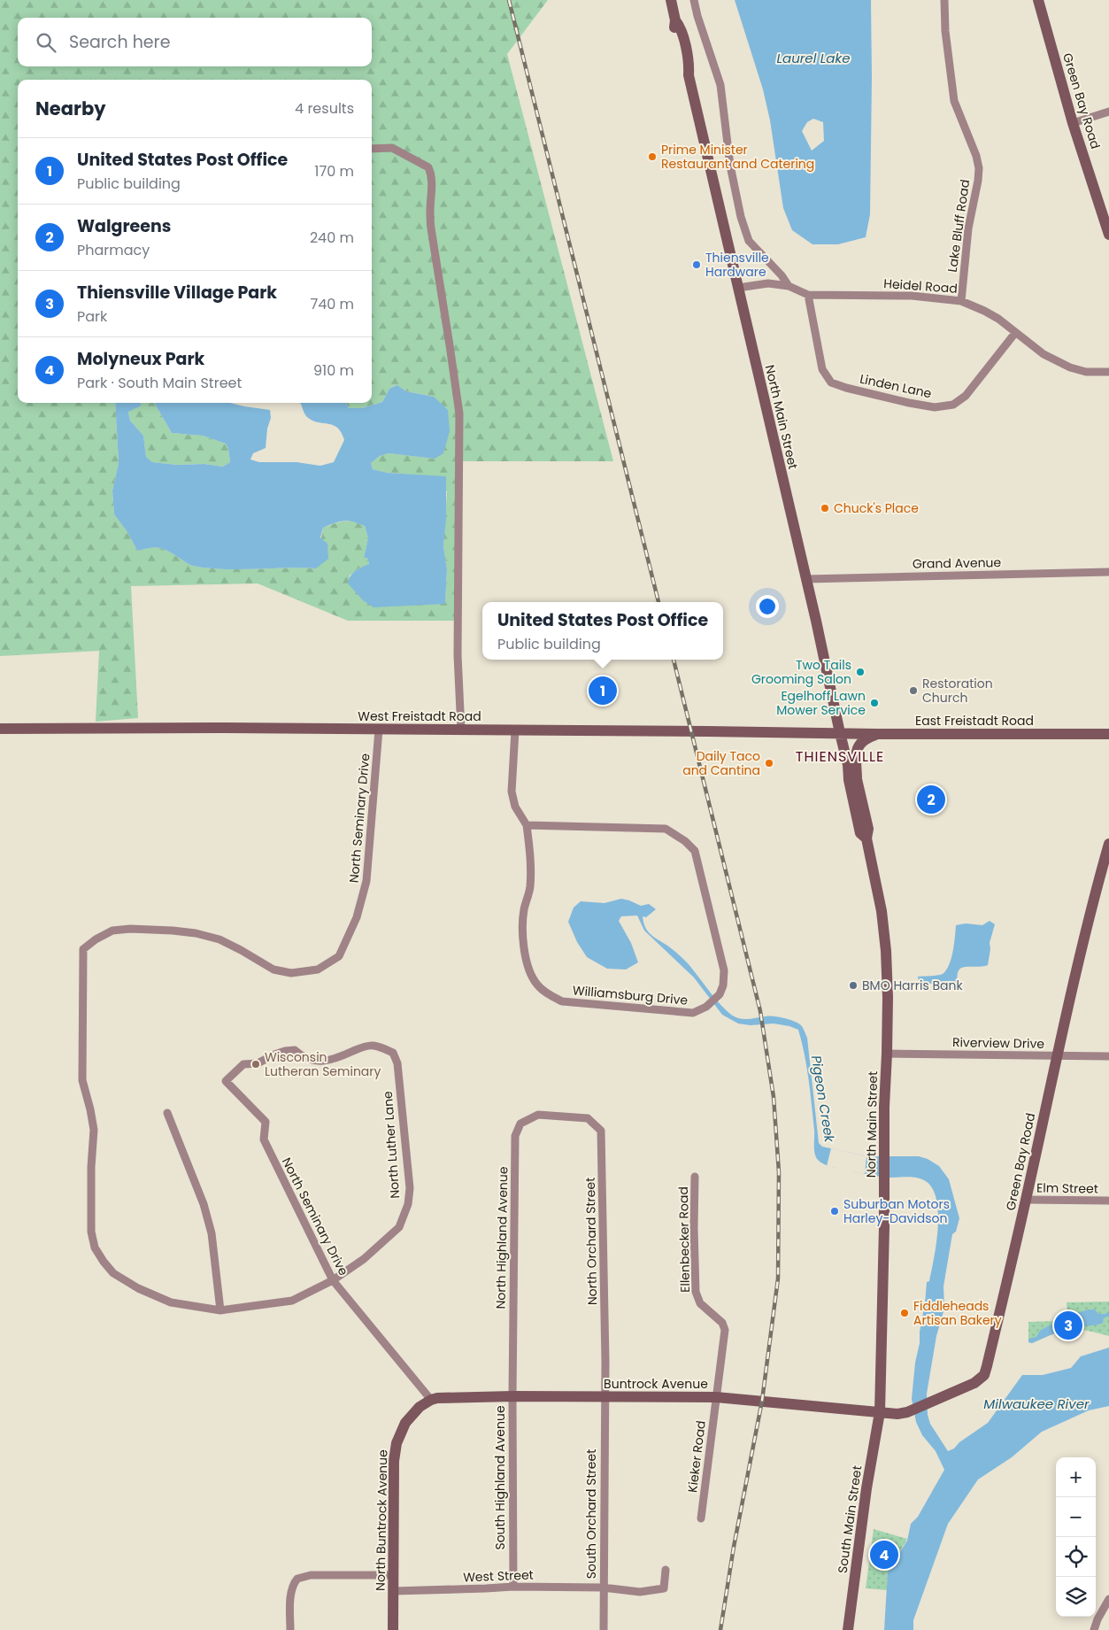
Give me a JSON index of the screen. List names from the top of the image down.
{
  "streets": {
    "street": [
      "Green Bay Road",
      "Lake Bluff Road",
      "Heidel Road",
      "Linden Lane",
      "North Main Street",
      "Grand Avenue",
      "West Freistadt Road",
      "East Freistadt Road",
      "North Seminary Drive",
      "Williamsburg Drive",
      "Riverview Drive",
      "North Luther Lane",
      "Elm Street",
      "North Highland Avenue",
      "Ellenbecker Road",
      "North Orchard Street",
      "Buntrock Avenue",
      "Kieker Road",
      "South Highland Avenue",
      "South Orchard Street",
      "South Main Street",
      "North Buntrock Avenue",
      "West Street"
    ]
  },
  "crossings": [
    ["Green Bay Road", "North Main Street"],
    ["Green Bay Road", "Riverview Drive"],
    ["Green Bay Road", "Elm Street"],
    ["Green Bay Road", "Buntrock Avenue"],
    ["Green Bay Road", "South Main Street"],
    ["Lake Bluff Road", "Heidel Road"],
    ["Heidel Road", "Linden Lane"],
    ["Heidel Road", "North Main Street"],
    ["North Main Street", "Grand Avenue"],
    ["North Main Street", "West Freistadt Road"],
    ["North Main Street", "East Freistadt Road"],
    ["North Main Street", "Riverview Drive"],
    ["North Main Street", "Buntrock Avenue"],
    ["North Main Street", "South Main Street"],
    ["West Freistadt Road", "East Freistadt Road"],
    ["West Freistadt Road", "North Seminary Drive"],
    ["West Freistadt Road", "Williamsburg Drive"],
    ["North Seminary Drive", "North Luther Lane"],
    ["North Seminary Drive", "Buntrock Avenue"],
    ["North Seminary Drive", "North Buntrock Avenue"],
    ["North Highland Avenue", "North Orchard Street"],
    ["North Highland Avenue", "Buntrock Avenue"],
    ["North Highland Avenue", "South Highland Avenue"],
    ["Ellenbecker Road", "Buntrock Avenue"],
    ["Ellenbecker Road", "Kieker Road"],
    ["North Orchard Street", "Buntrock Avenue"],
    ["North Orchard Street", "South Orchard Street"],
    ["Buntrock Avenue", "Kieker Road"],
    ["Buntrock Avenue", "South Highland Avenue"],
    ["Buntrock Avenue", "South Orchard Street"],
    ["Buntrock Avenue", "South Main Street"],
    ["Buntrock Avenue", "North Buntrock Avenue"],
    ["South Highland Avenue", "West Street"],
    ["South Orchard Street", "West Street"],
    ["North Buntrock Avenue", "West Street"]
  ],
  "districts": ["THIENSVILLE"],
  "water": ["Laurel Lake", "Pigeon Creek", "Milwaukee River"],
  "places": [
    "Prime Minister Restaurant and Catering",
    "Thiensville Hardware",
    "Chuck's Place",
    "Two Tails Grooming Salon",
    "Restoration Church",
    "Egelhoff Lawn Mower Service",
    "Daily Taco and Cantina",
    "BMO Harris Bank",
    "Wisconsin Lutheran Seminary",
    "Suburban Motors Harley-Davidson",
    "Fiddleheads Artisan Bakery"
  ],
  "page": {
    "search": "Search here",
    "heading": ["Nearby", "4 results"],
    "list": [
      {
        "mark": "1",
        "name": "United States Post Office",
        "note": "Public building",
        "value": "170 m"
      },
      {
        "mark": "2",
        "name": "Walgreens",
        "note": "Pharmacy",
        "value": "240 m"
      },
      {
        "mark": "3",
        "name": "Thiensville Village Park",
        "note": "Park",
        "value": "740 m"
      },
      {
        "mark": "4",
        "name": "Molyneux Park",
        "note": "Park · South Main Street",
        "value": "910 m"
      }
    ],
    "popup": ["United States Post Office", "Public building"],
    "pins": [
      "1",
      "2",
      "3",
      "4"
    ],
    "map_buttons": ["+", "−"]
  }
}
